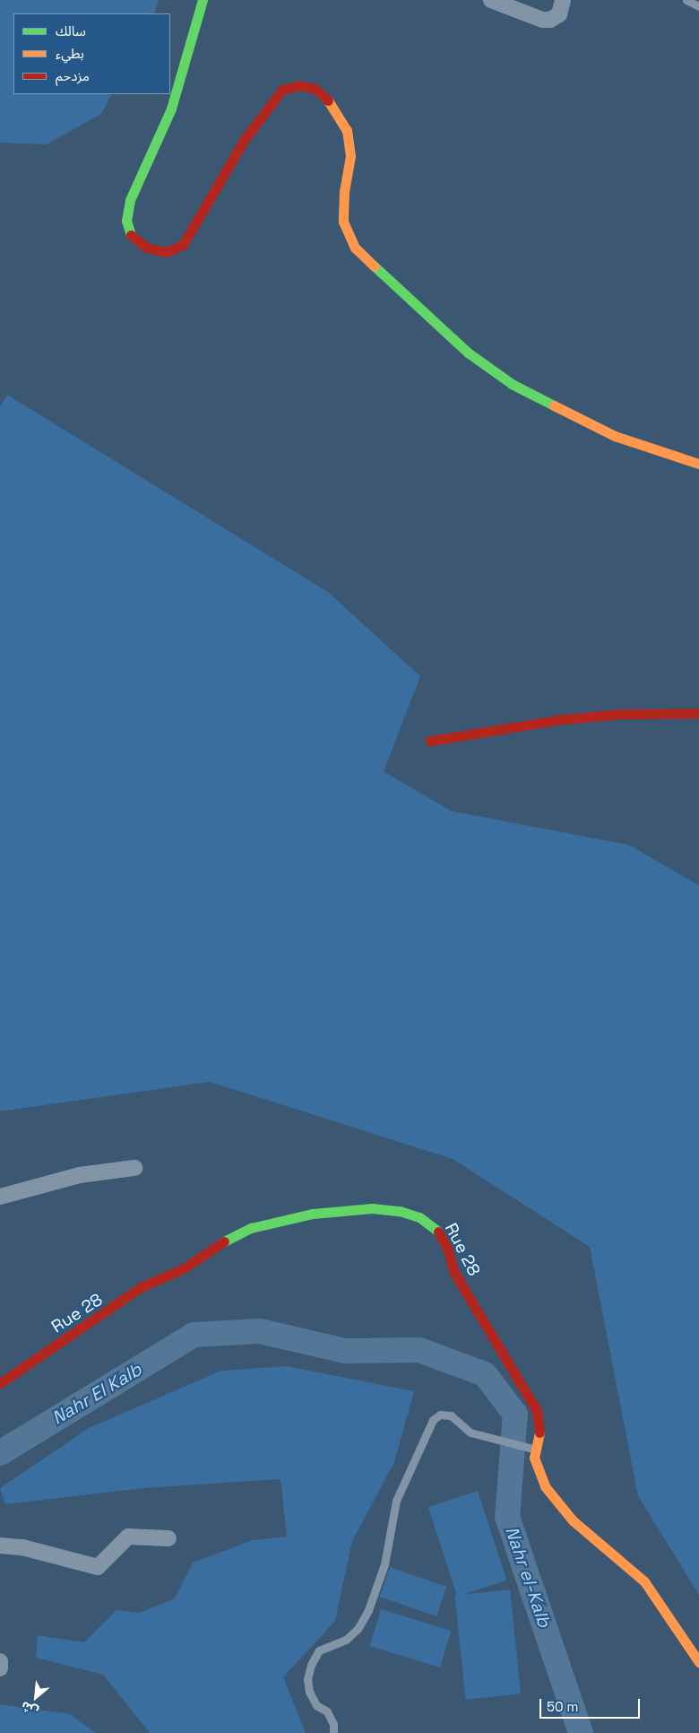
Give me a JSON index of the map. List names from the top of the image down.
{
  "streets": {
    "street": ["Rue 28"]
  },
  "water": ["Nahr El Kalb", "Nahr el-Kalb"],
  "legend": ["سالك", "بطيء", "مزدحم"],
  "scale_bar": "50 m",
  "north": "bottom left"
}
